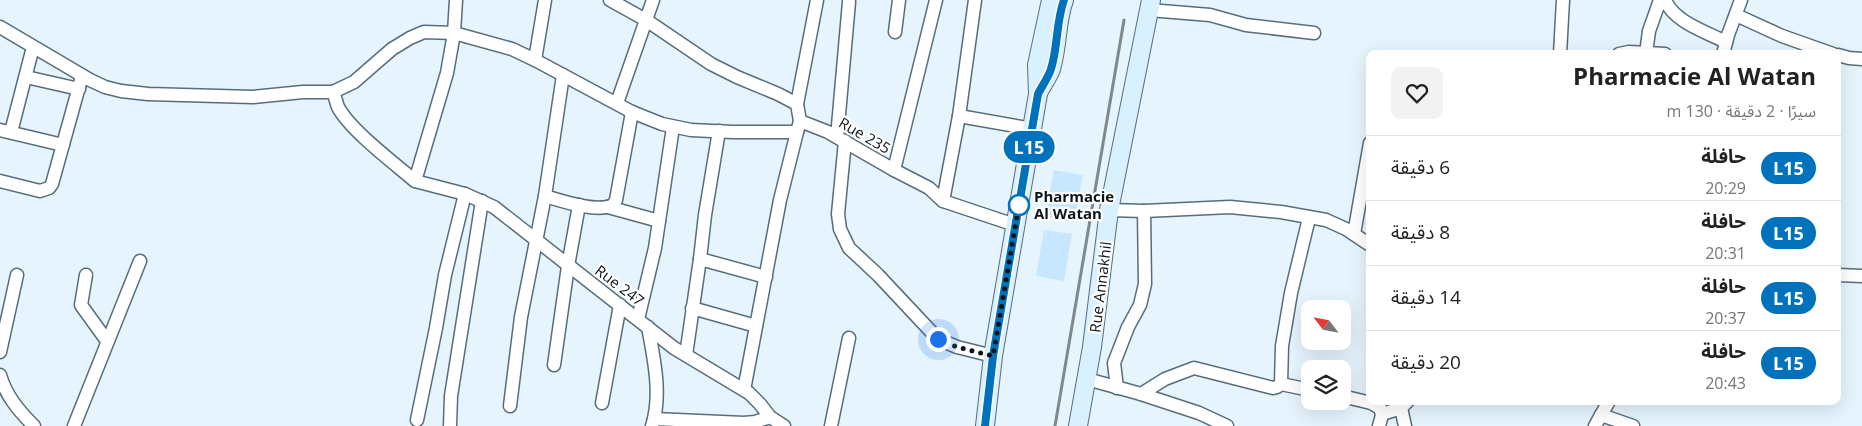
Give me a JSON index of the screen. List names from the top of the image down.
{
  "streets": {
    "main road": ["Rue Annakhil"],
    "street": ["Rue 235", "Rue 247"]
  },
  "places": ["Pharmacie Al Watan"],
  "lines": ["bus line L15"],
  "north": "top left",
  "page": {
    "on_map": "L15",
    "heading": ["Pharmacie Al Watan", "سيرًا · 2 دقيقة · 130 m"],
    "list": [
      {
        "mark": "L15",
        "name": "حافلة",
        "note": "20:29",
        "value": "6 دقيقة"
      },
      {
        "mark": "L15",
        "name": "حافلة",
        "note": "20:31",
        "value": "8 دقيقة"
      },
      {
        "mark": "L15",
        "name": "حافلة",
        "note": "20:37",
        "value": "14 دقيقة"
      },
      {
        "mark": "L15",
        "name": "حافلة",
        "note": "20:43",
        "value": "20 دقيقة"
      }
    ]
  }
}
